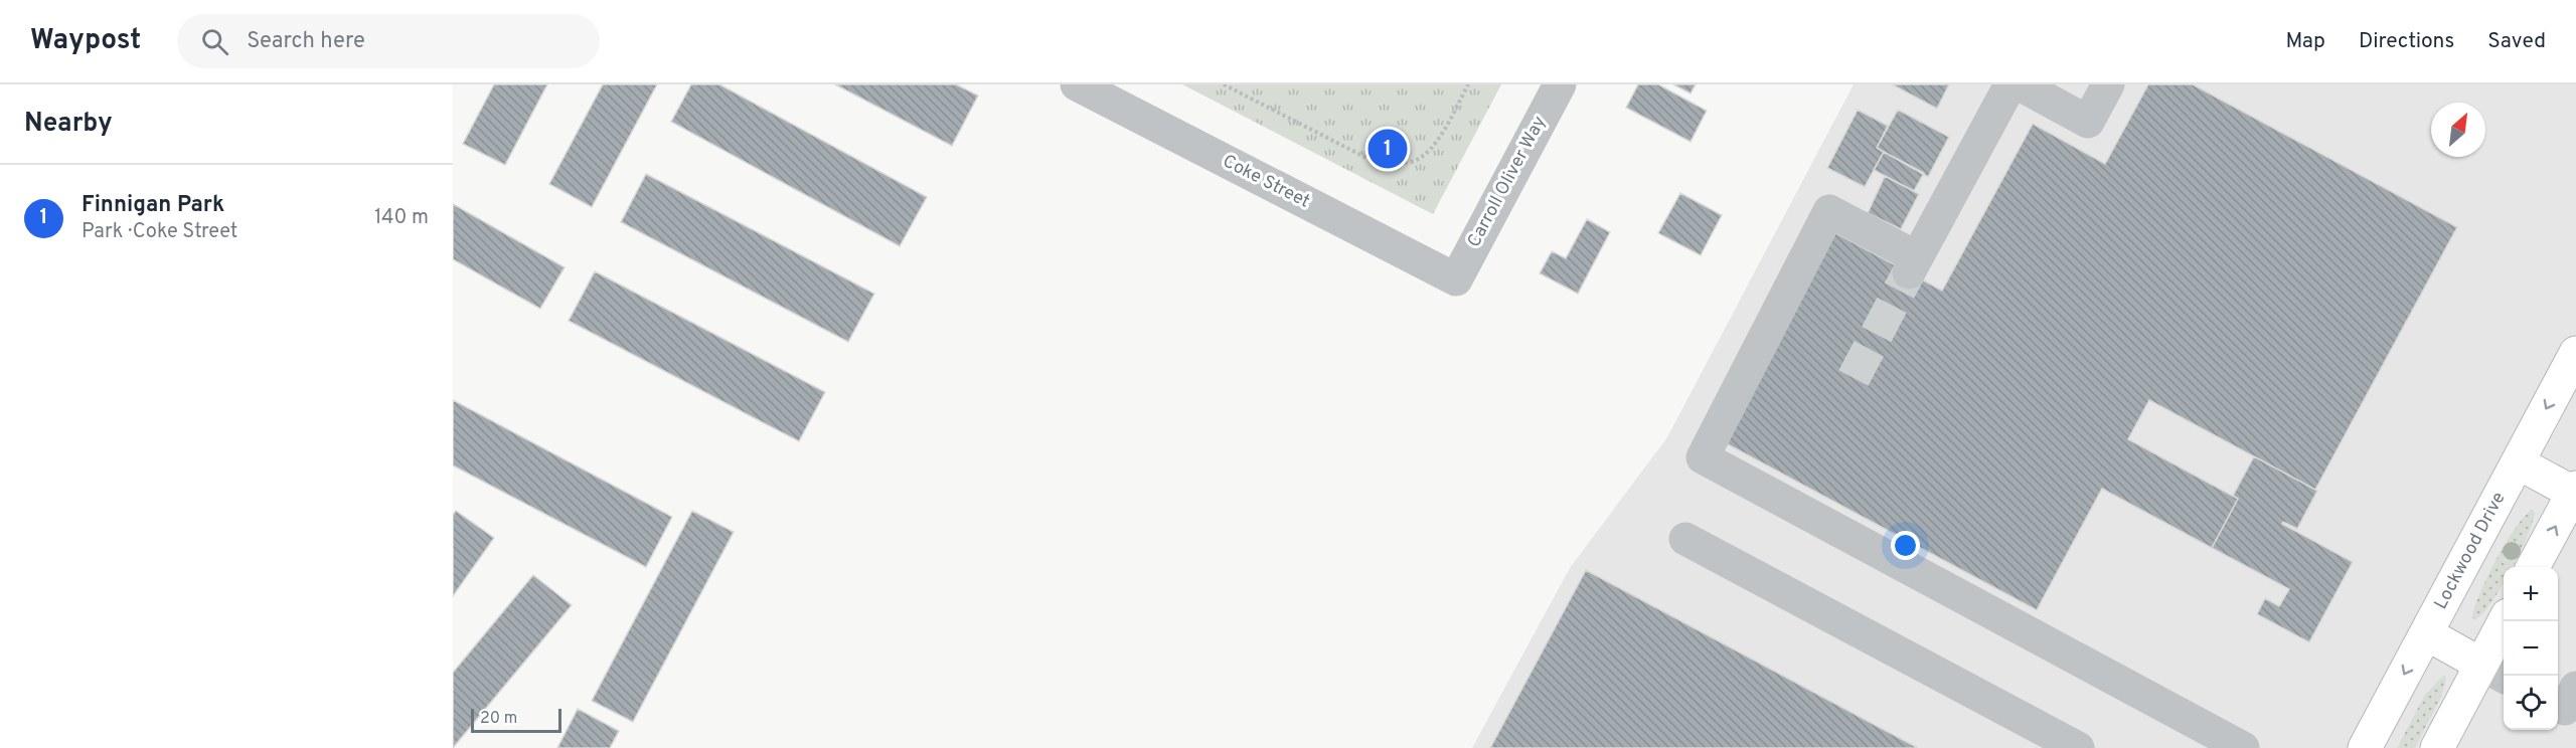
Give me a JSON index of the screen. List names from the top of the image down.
{
  "streets": {
    "main road": ["Lockwood Drive"],
    "street": ["Coke Street", "Carroll Oliver Way"]
  },
  "crossings": [
    ["Coke Street", "Carroll Oliver Way"]
  ],
  "scale_bar": "20 m",
  "north": "top right",
  "page": {
    "header": "Waypost",
    "search": "Search here",
    "nav": ["Map", "Directions", "Saved"],
    "heading": "Nearby",
    "pins": "1",
    "list": [
      {
        "mark": "1",
        "name": "Finnigan Park",
        "note": "Park · Coke Street",
        "value": "140 m"
      }
    ],
    "map_buttons": ["+", "−"],
    "scale": "20 m"
  }
}
